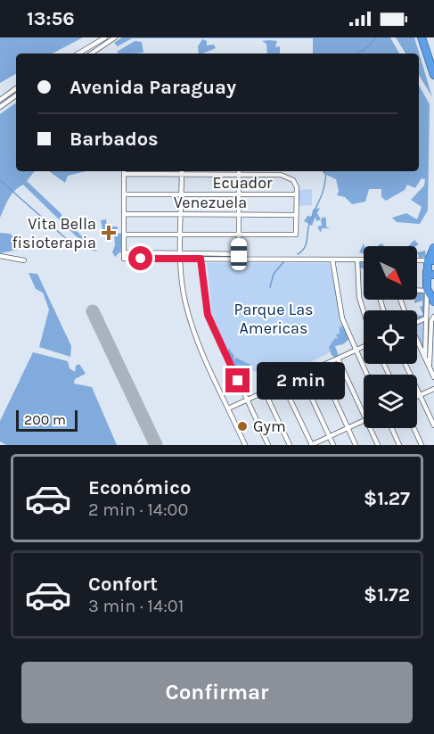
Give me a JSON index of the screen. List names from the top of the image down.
{
  "streets": {
    "street": ["Ecuador", "Venezuela"]
  },
  "parks": ["Parque Las Americas"],
  "places": {
    "health": ["Vita Bella fisioterapia"],
    "other": ["Gym"]
  },
  "scale_bar": "200 m",
  "north": "bottom right",
  "page": {
    "status": "13:56",
    "banner": ["Avenida Paraguay", "Barbados"],
    "bubble": "2 min",
    "scale": "200 m",
    "list": [
      {
        "name": "Económico",
        "note": "2 min · 14:00",
        "value": "$1.27"
      },
      {
        "name": "Confort",
        "note": "3 min · 14:01",
        "value": "$1.72"
      }
    ],
    "buttons": "Confirmar"
  }
}
